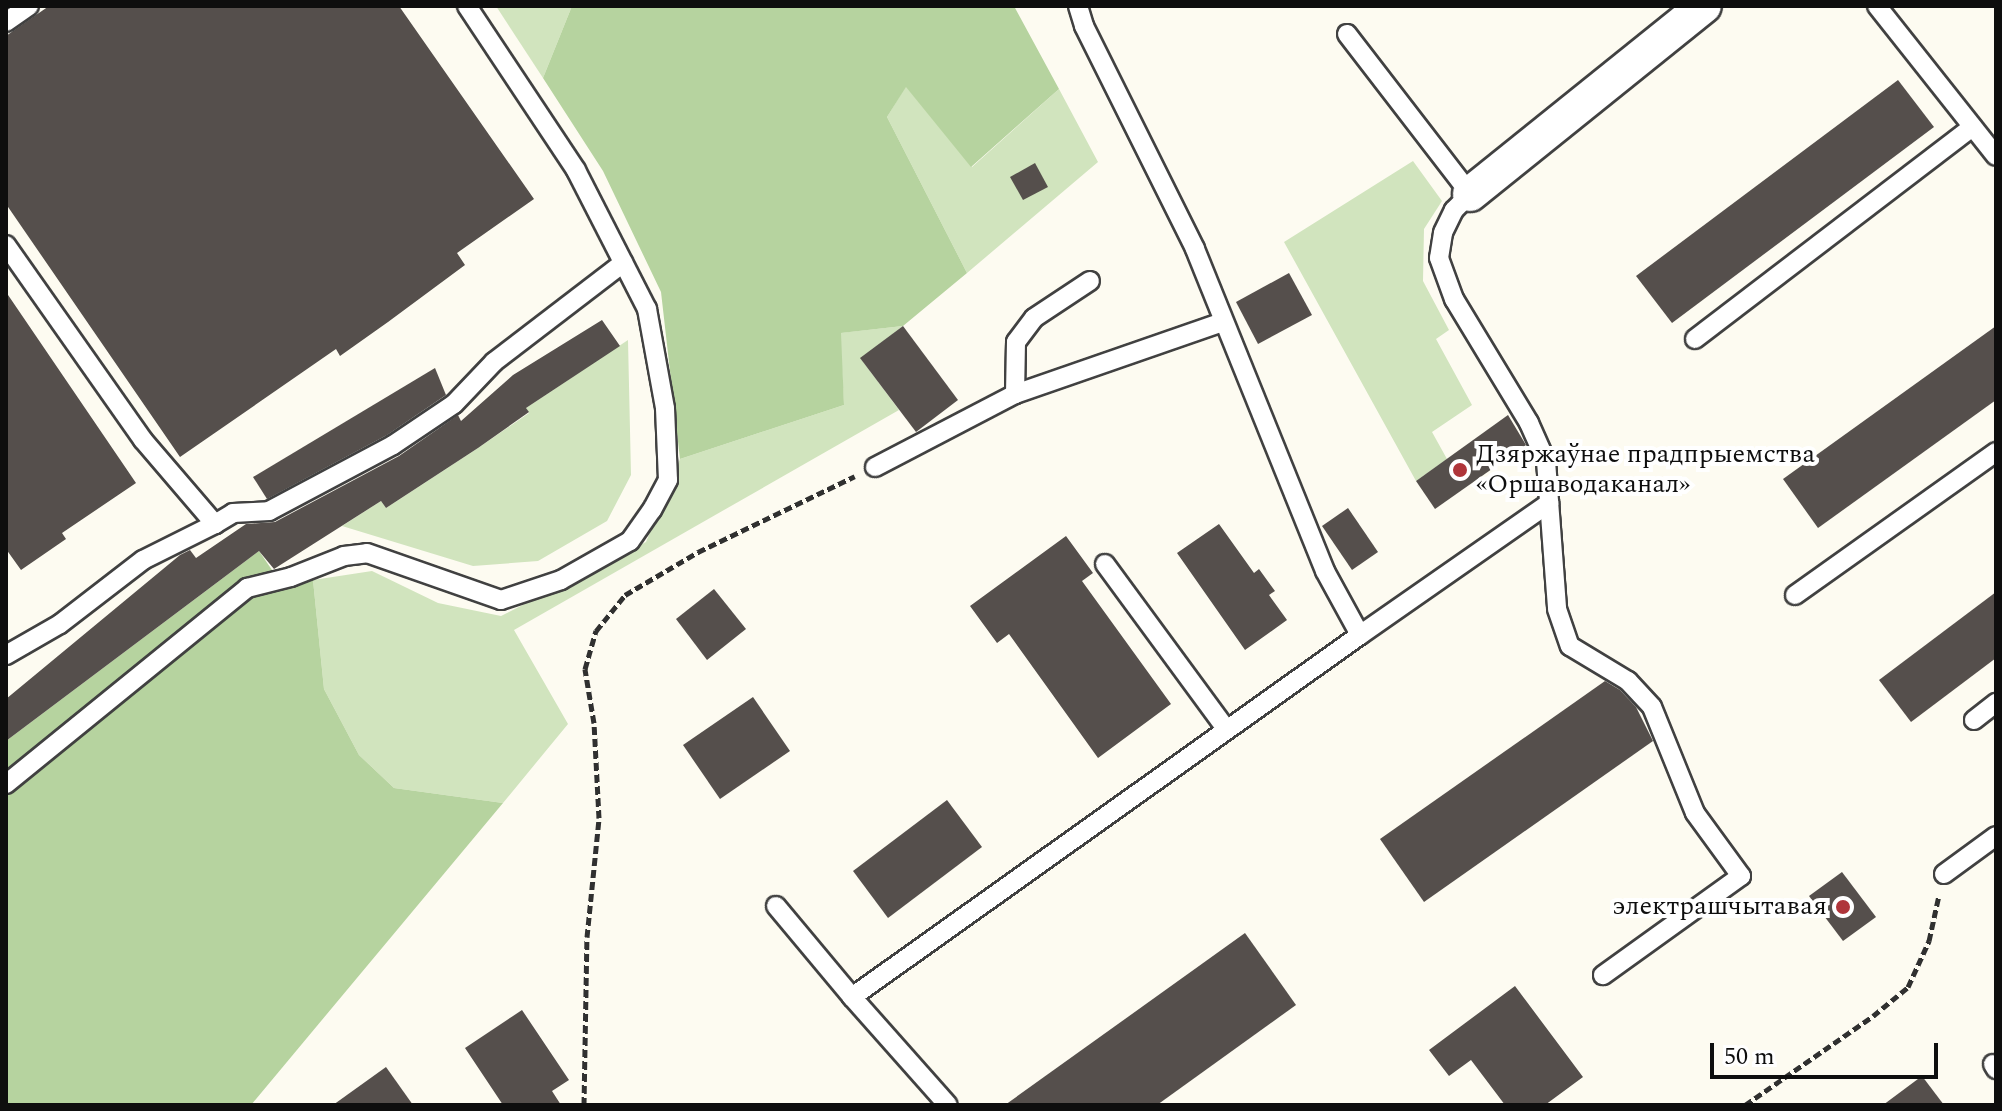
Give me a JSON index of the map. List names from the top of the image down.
{
  "places": ["Дзяржаўнае прадпрыемства «Оршаводаканал»", "электрашчытавая"],
  "scale_bar": "50 m"
}
